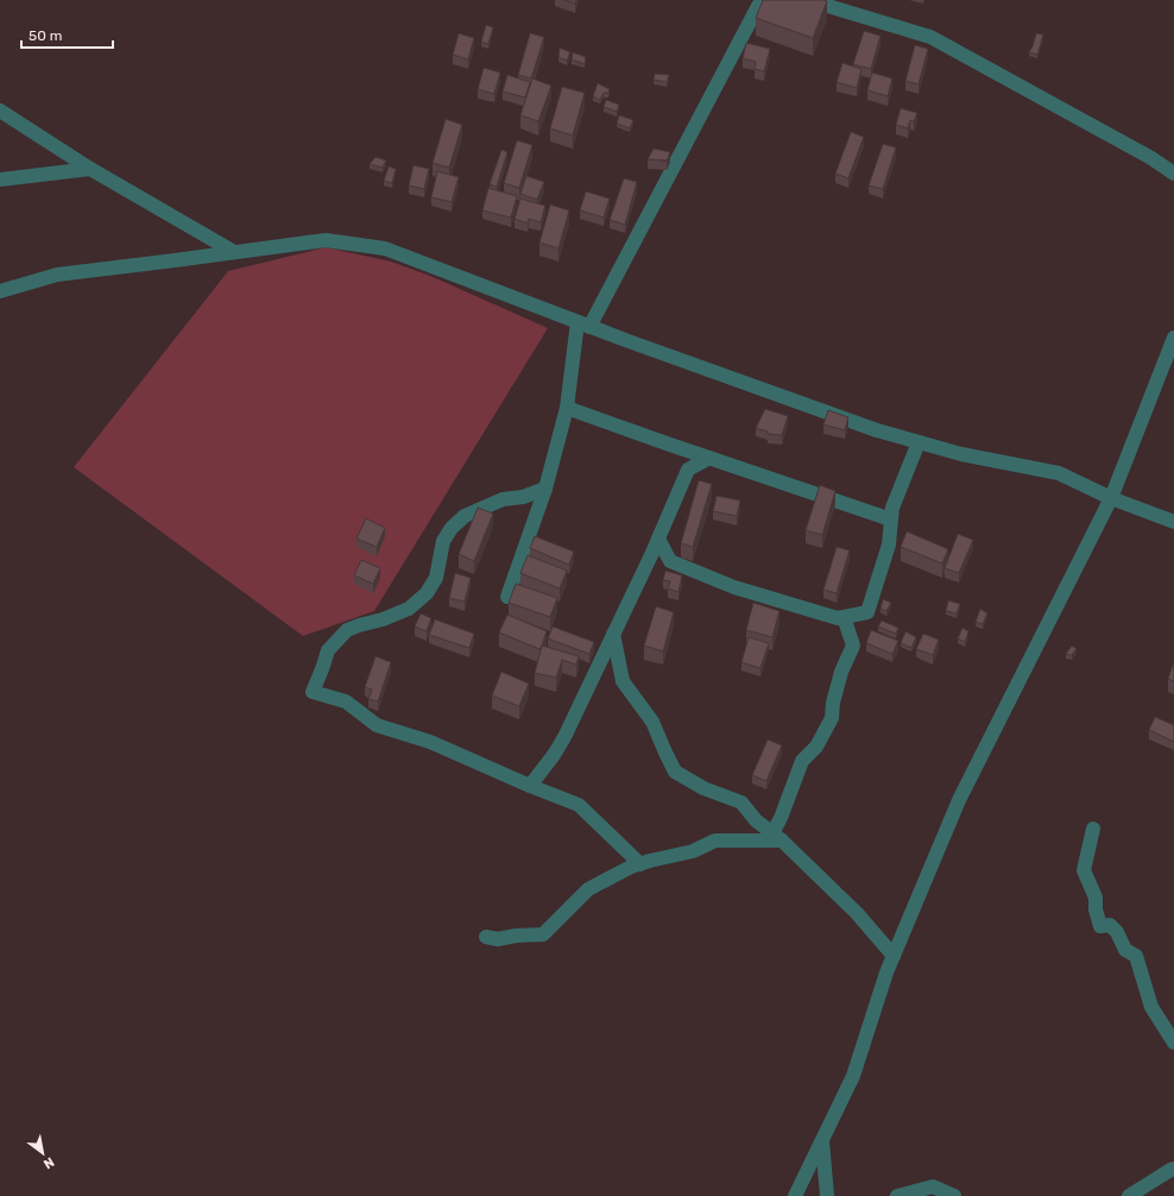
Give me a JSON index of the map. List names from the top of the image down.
{
  "scale_bar": "50 m",
  "north": "bottom right"
}
